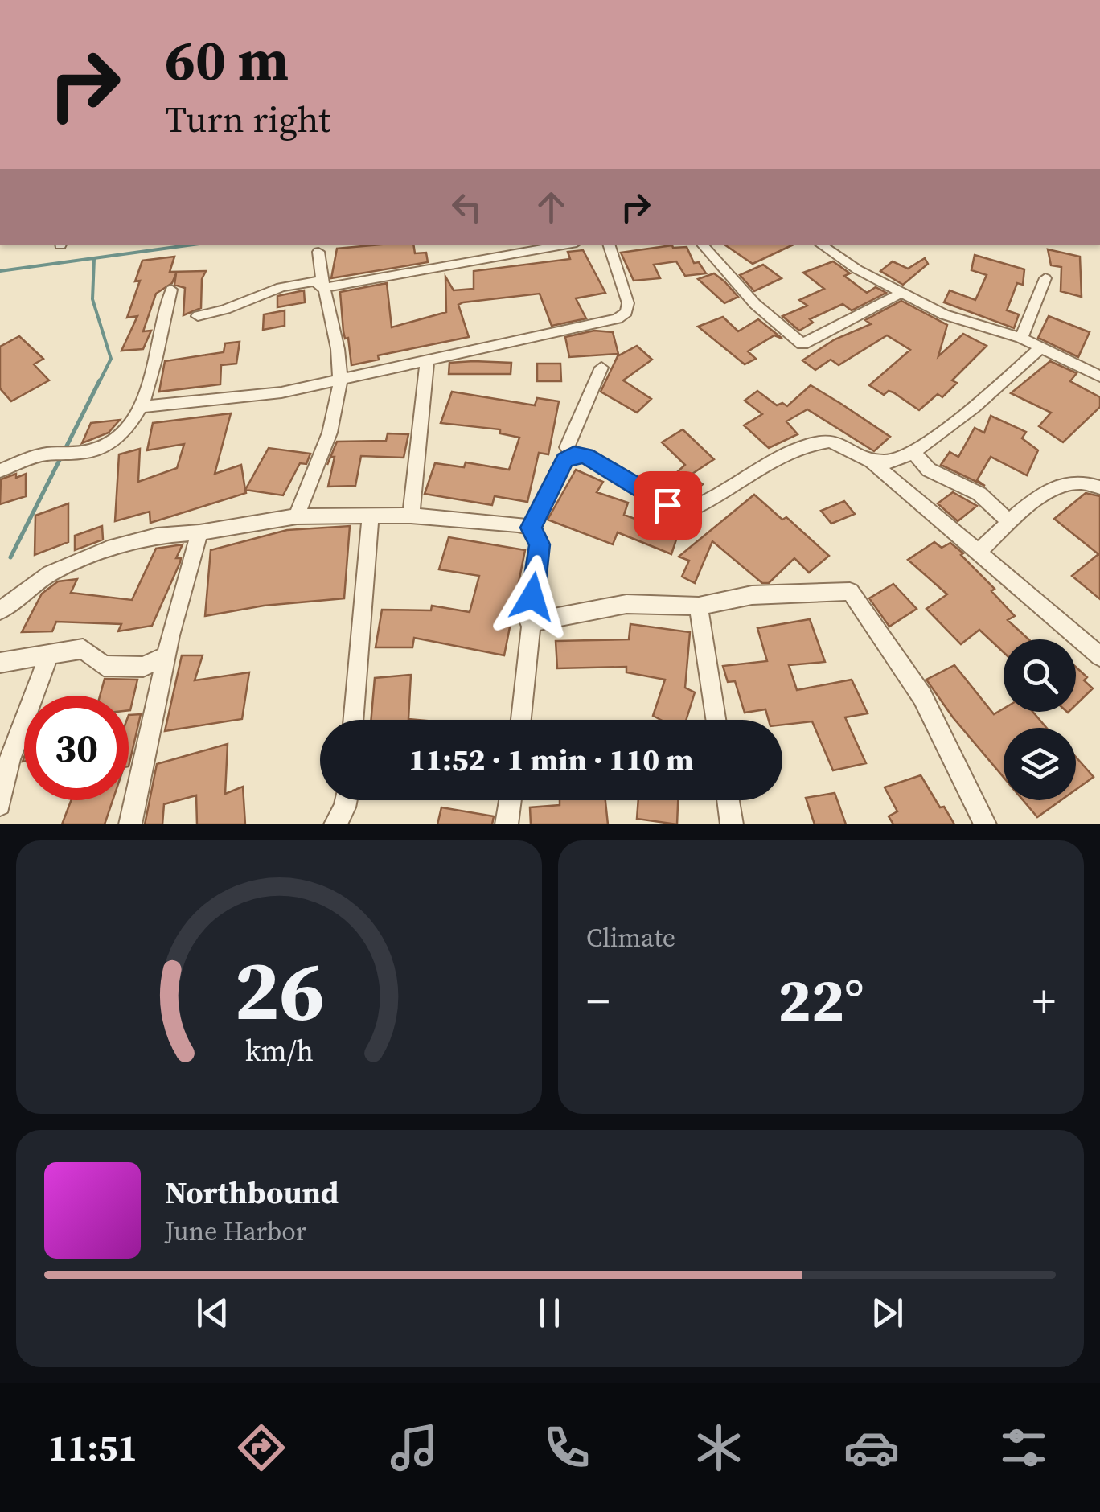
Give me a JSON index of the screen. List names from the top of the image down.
{
  "page": {
    "turn": ["60 m", "Turn right"],
    "limit": "30",
    "trip": "11:52 · 1 min · 110 m",
    "tile": "Climate",
    "heat": ["−", "22°", "+"],
    "song": ["Northbound", "June Harbor"],
    "tabs": "11:51",
    "gauge": ["26", "km/h"]
  }
}
